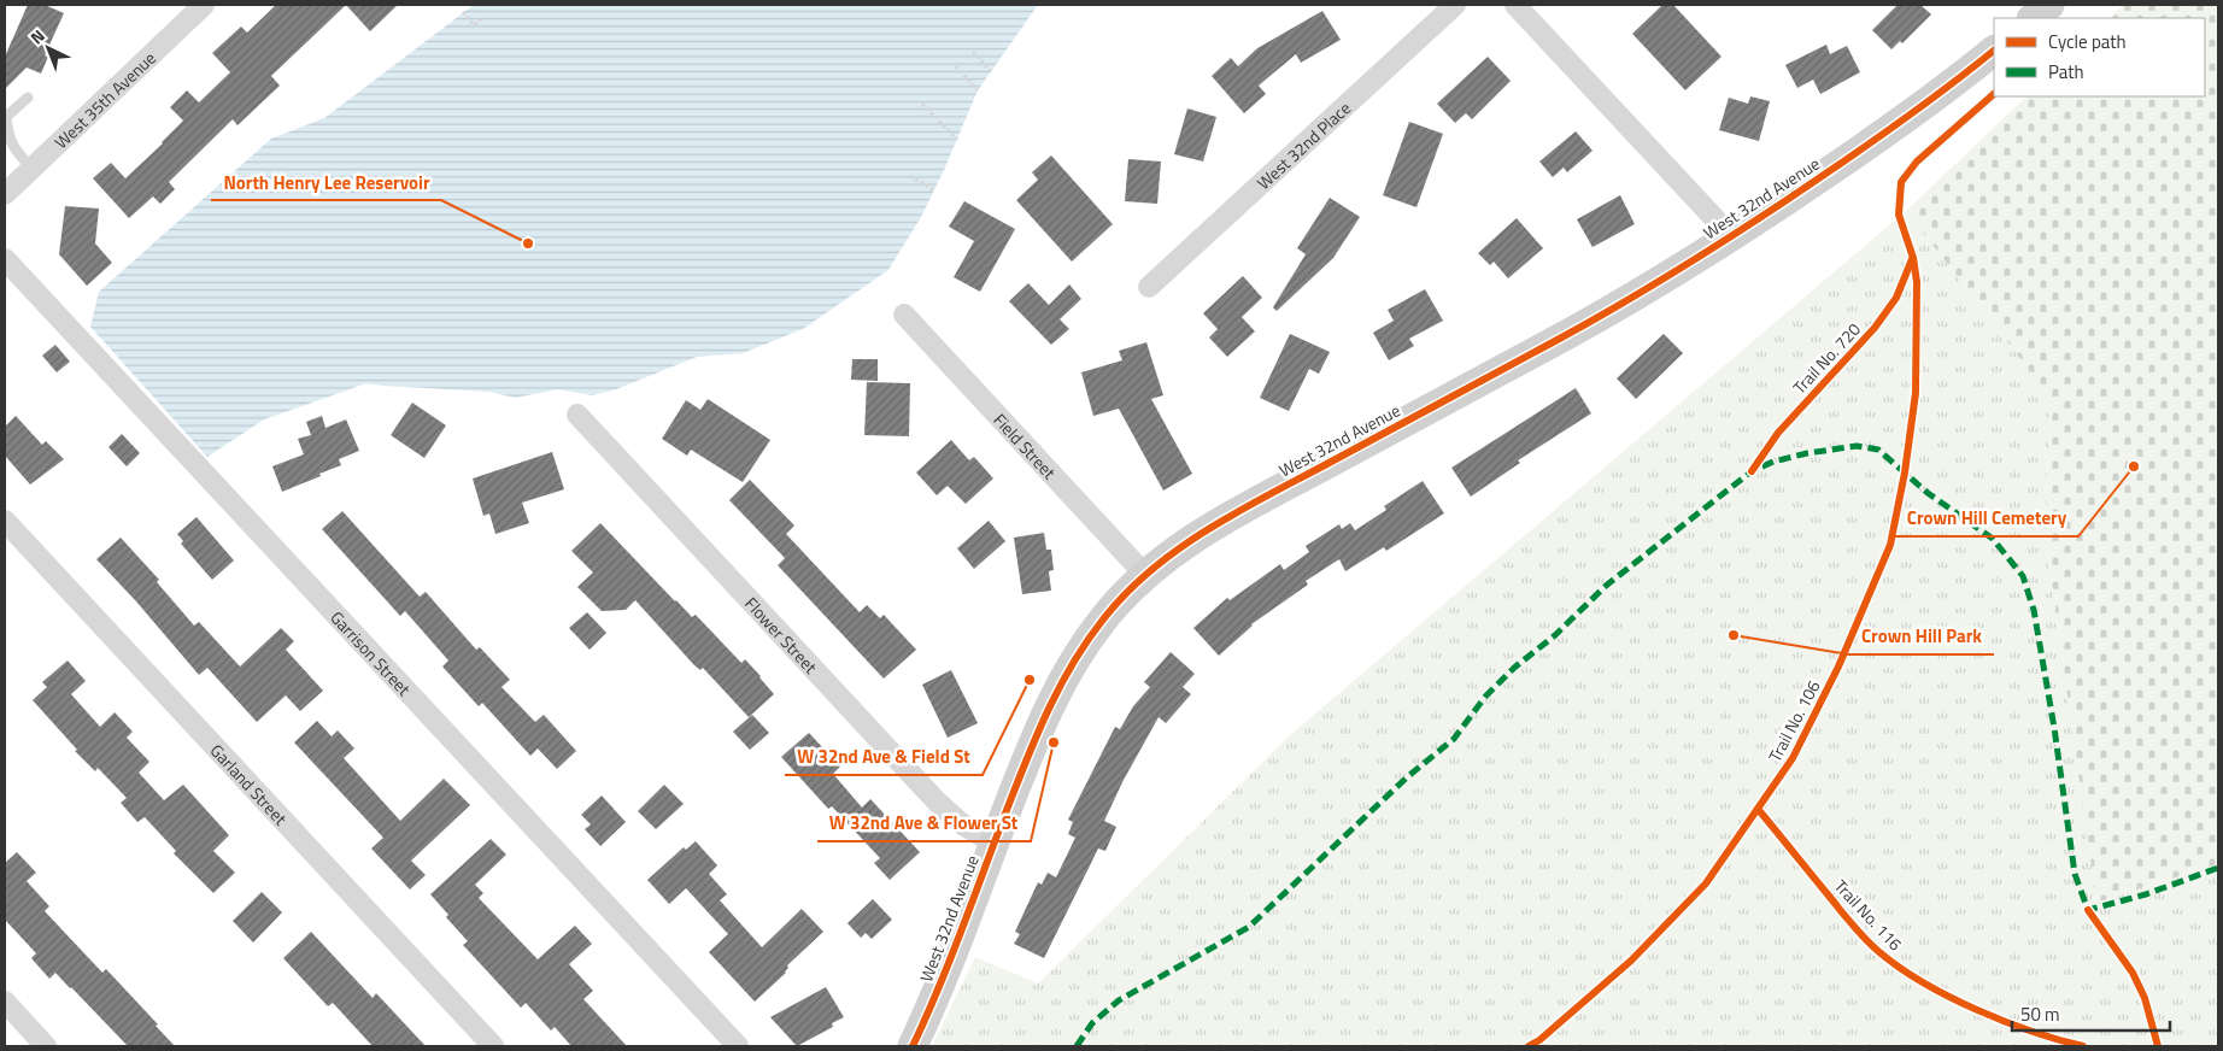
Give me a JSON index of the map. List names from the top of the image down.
{
  "streets": {
    "street": [
      "West 35th Avenue",
      "West 32nd Place",
      "West 32nd Avenue",
      "Field Street",
      "Flower Street",
      "Garrison Street",
      "Garland Street"
    ],
    "cycle path": ["Trail No. 720", "Trail No. 106", "Trail No. 116"]
  },
  "crossings": [
    ["West 32nd Avenue", "Field Street"],
    ["West 32nd Avenue", "Flower Street"]
  ],
  "places": [
    "North Henry Lee Reservoir",
    "Crown Hill Cemetery",
    "Crown Hill Park",
    "W 32nd Ave & Field St",
    "W 32nd Ave & Flower St"
  ],
  "legend": ["Cycle path", "Path"],
  "scale_bar": "50 m",
  "north": "top left"
}
